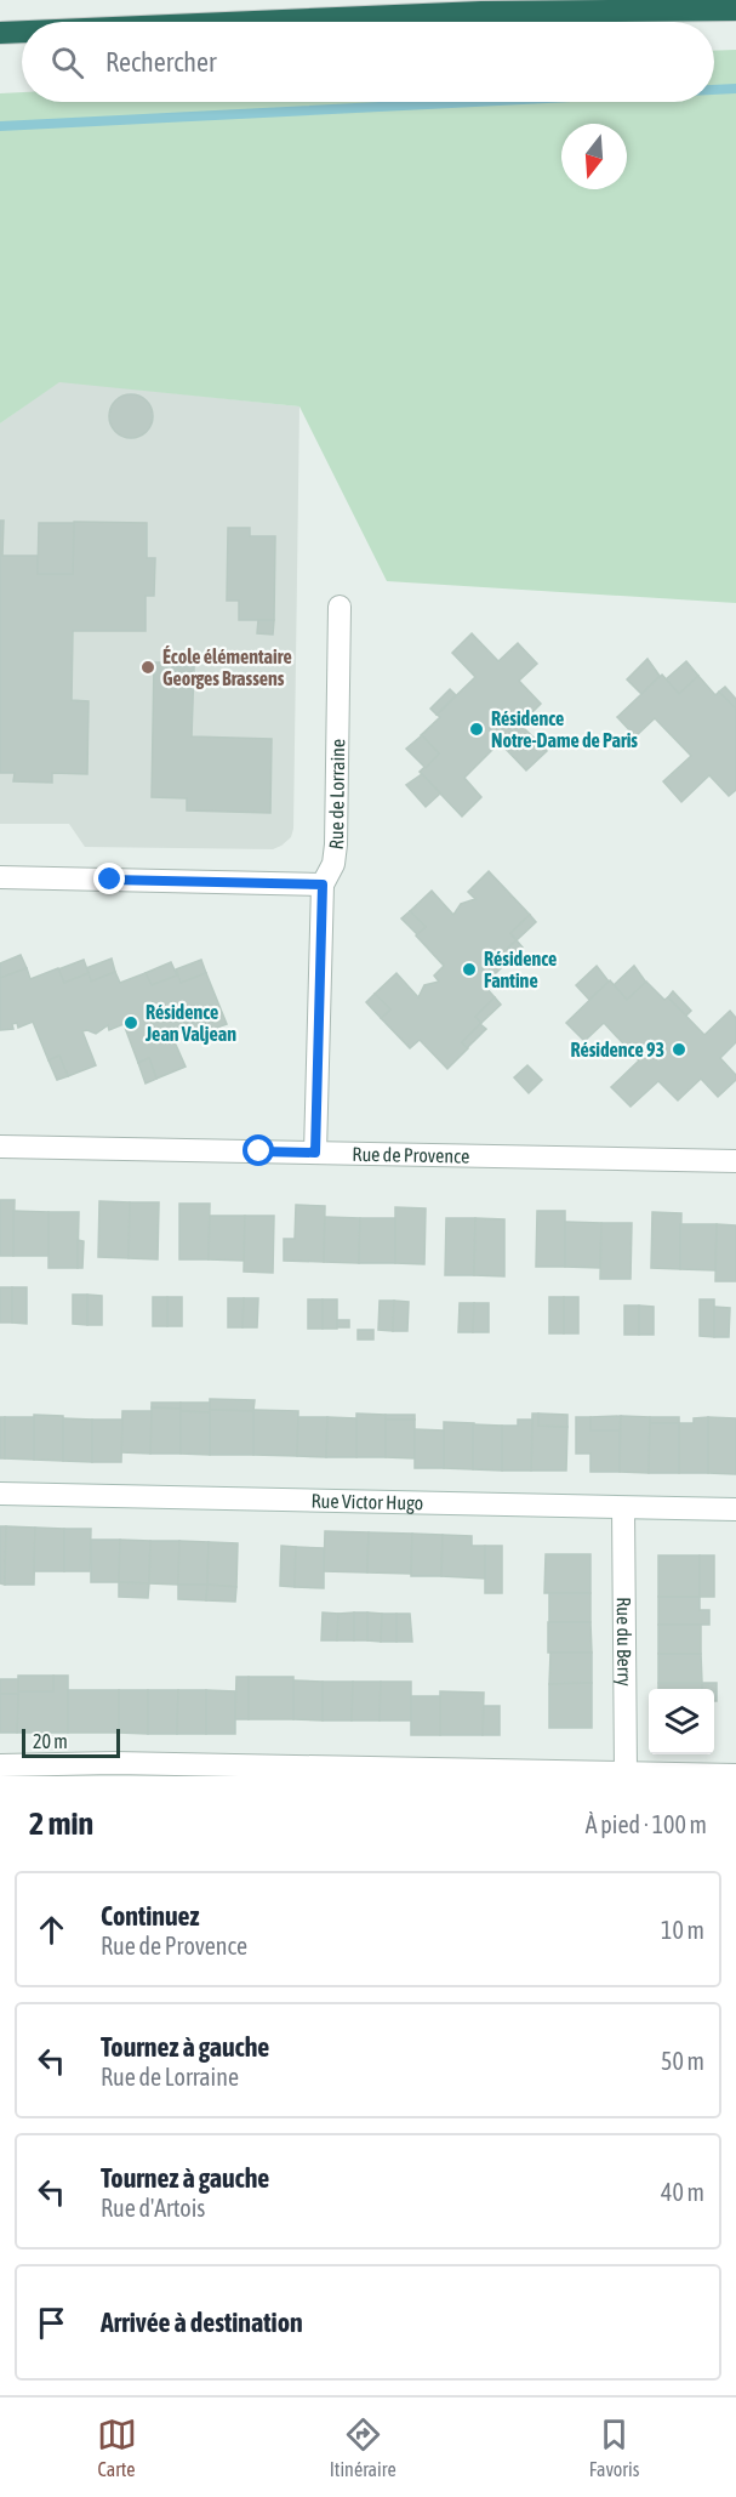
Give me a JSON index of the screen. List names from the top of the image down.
{
  "streets": {
    "street": [
      "Rue de Lorraine",
      "Rue de Provence",
      "Rue Victor Hugo",
      "Rue du Berry"
    ]
  },
  "crossings": [
    ["Rue de Lorraine", "Rue de Provence"],
    ["Rue Victor Hugo", "Rue du Berry"]
  ],
  "places": [
    "École élémentaire Georges Brassens",
    "Résidence Notre-Dame de Paris",
    "Résidence Fantine",
    "Résidence Jean Valjean",
    "Résidence 93"
  ],
  "scale_bar": "20 m",
  "north": "bottom",
  "page": {
    "search": "Rechercher",
    "scale": "20 m",
    "heading": ["2 min", "À pied · 100 m"],
    "list": [
      ["Continuez", "Rue de Provence", "10 m"],
      ["Tournez à gauche", "Rue de Lorraine", "50 m"],
      ["Tournez à gauche", "Rue d'Artois", "40 m"],
      "Arrivée à destination"
    ],
    "nav": ["Carte", "Itinéraire", "Favoris"]
  }
}
